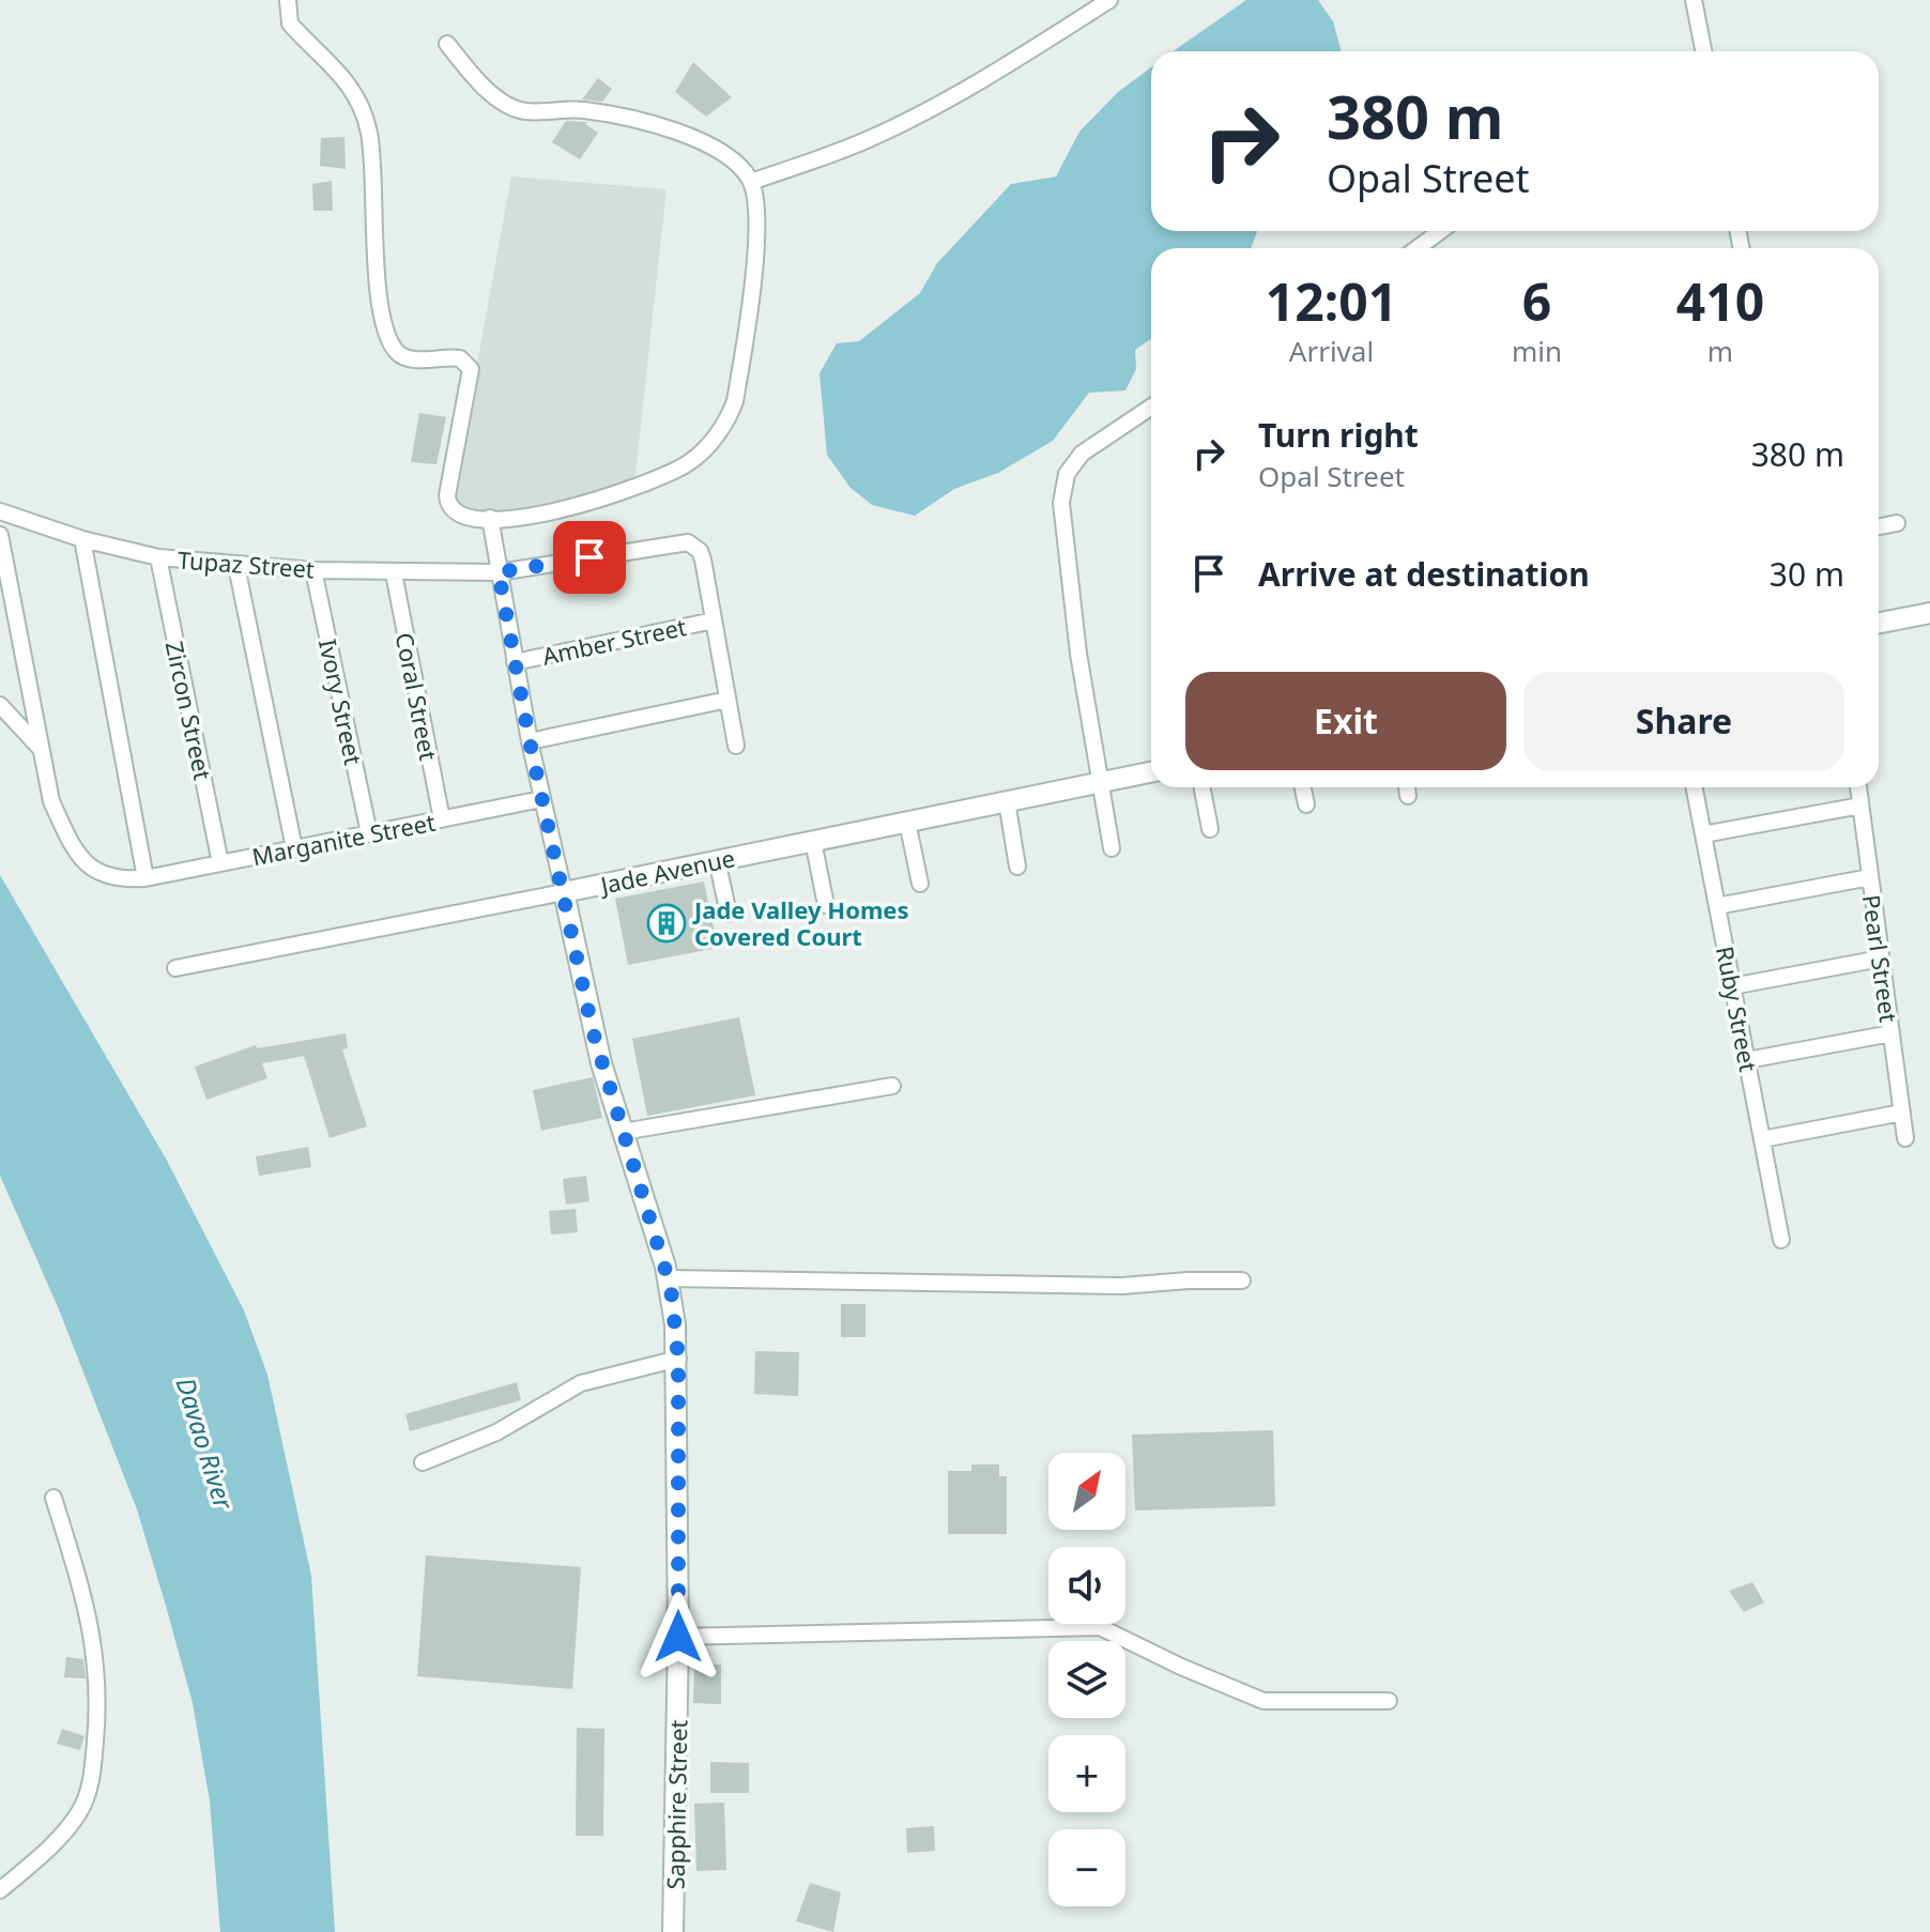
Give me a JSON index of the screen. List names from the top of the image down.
{
  "streets": {
    "street": [
      "Tupaz Street",
      "Amber Street",
      "Coral Street",
      "Ivory Street",
      "Zircon Street",
      "Marganite Street",
      "Jade Avenue",
      "Pearl Street",
      "Ruby Street",
      "Sapphire Street"
    ]
  },
  "crossings": [
    ["Tupaz Street", "Amber Street"],
    ["Tupaz Street", "Coral Street"],
    ["Tupaz Street", "Ivory Street"],
    ["Tupaz Street", "Zircon Street"],
    ["Tupaz Street", "Sapphire Street"],
    ["Amber Street", "Sapphire Street"],
    ["Coral Street", "Marganite Street"],
    ["Ivory Street", "Marganite Street"],
    ["Zircon Street", "Marganite Street"],
    ["Marganite Street", "Sapphire Street"],
    ["Jade Avenue", "Sapphire Street"]
  ],
  "water": ["Davao River"],
  "places": {
    "building": ["Jade Valley Homes Covered Court"]
  },
  "north": "top right",
  "page": {
    "turn": ["380 m", "Opal Street"],
    "eta": [
      "12:01",
      "Arrival",
      "6",
      "min",
      "410",
      "m"
    ],
    "list": [
      {
        "name": "Turn right",
        "note": "Opal Street",
        "value": "380 m"
      },
      {
        "name": "Arrive at destination",
        "value": "30 m"
      }
    ],
    "buttons": ["Exit", "Share"],
    "map_buttons": ["+", "−"]
  }
}
